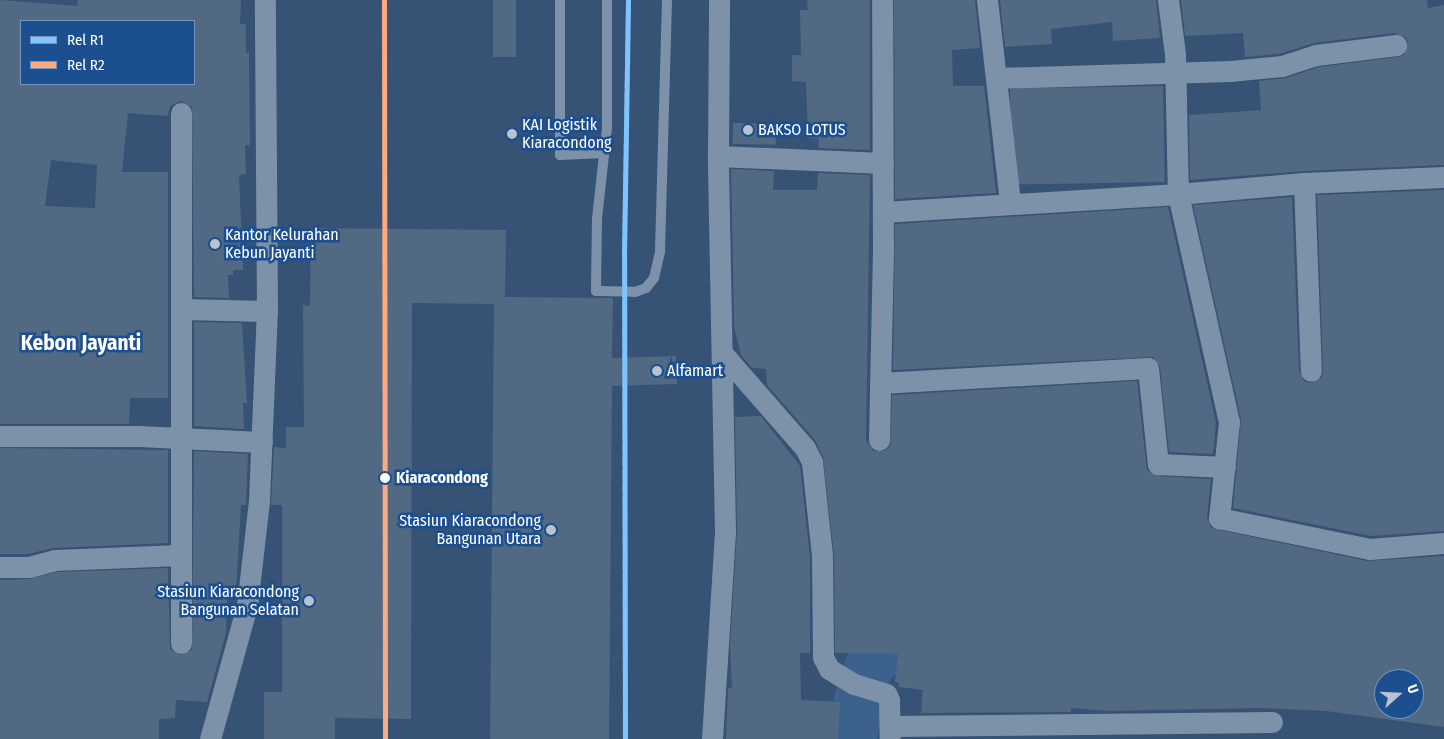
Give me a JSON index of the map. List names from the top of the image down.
{
  "districts": ["Kebon Jayanti"],
  "places": [
    "BAKSO LOTUS",
    "KAI Logistik Kiaracondong",
    "Kantor Kelurahan Kebun Jayanti",
    "Alfamart",
    "Kiaracondong",
    "Stasiun Kiaracondong Bangunan Utara",
    "Stasiun Kiaracondong Bangunan Selatan"
  ],
  "lines": ["rail line R1", "rail line R2"],
  "legend": ["Rel R1", "Rel R2"],
  "north": "right"
}
